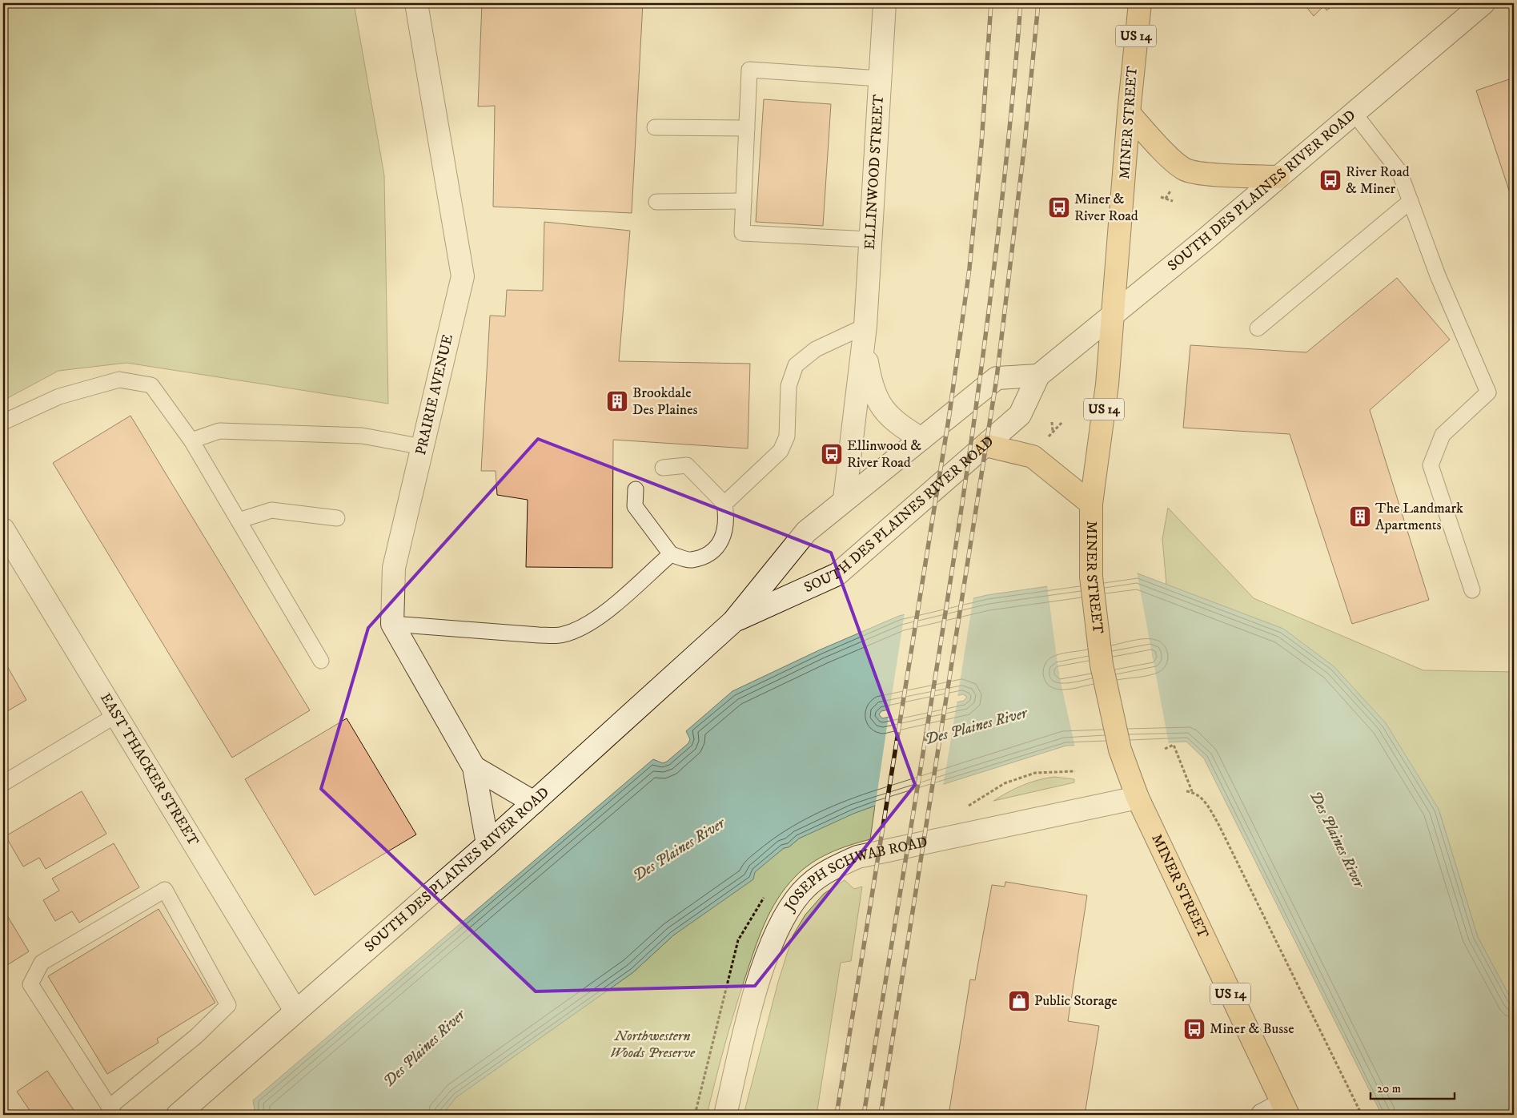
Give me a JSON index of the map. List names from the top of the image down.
{
  "streets": {
    "main road": ["US 14", "MINER STREET"],
    "street": [
      "ELLINWOOD STREET",
      "SOUTH DES PLAINES RIVER ROAD",
      "PRAIRIE AVENUE",
      "EAST THACKER STREET",
      "JOSEPH SCHWAB ROAD"
    ]
  },
  "crossings": [
    ["MINER STREET", "SOUTH DES PLAINES RIVER ROAD"],
    ["MINER STREET", "JOSEPH SCHWAB ROAD"],
    ["ELLINWOOD STREET", "SOUTH DES PLAINES RIVER ROAD"],
    ["SOUTH DES PLAINES RIVER ROAD", "EAST THACKER STREET"]
  ],
  "water": ["Des Plaines River"],
  "parks": ["Northwestern Woods Preserve"],
  "places": {
    "bus stop": [
      "River Road & Miner",
      "Miner & River Road",
      "Ellinwood & River Road",
      "Miner & Busse"
    ],
    "building": ["Brookdale Des Plaines", "The Landmark Apartments"],
    "shop": ["Public Storage"]
  },
  "scale_bar": "20 m"
}
